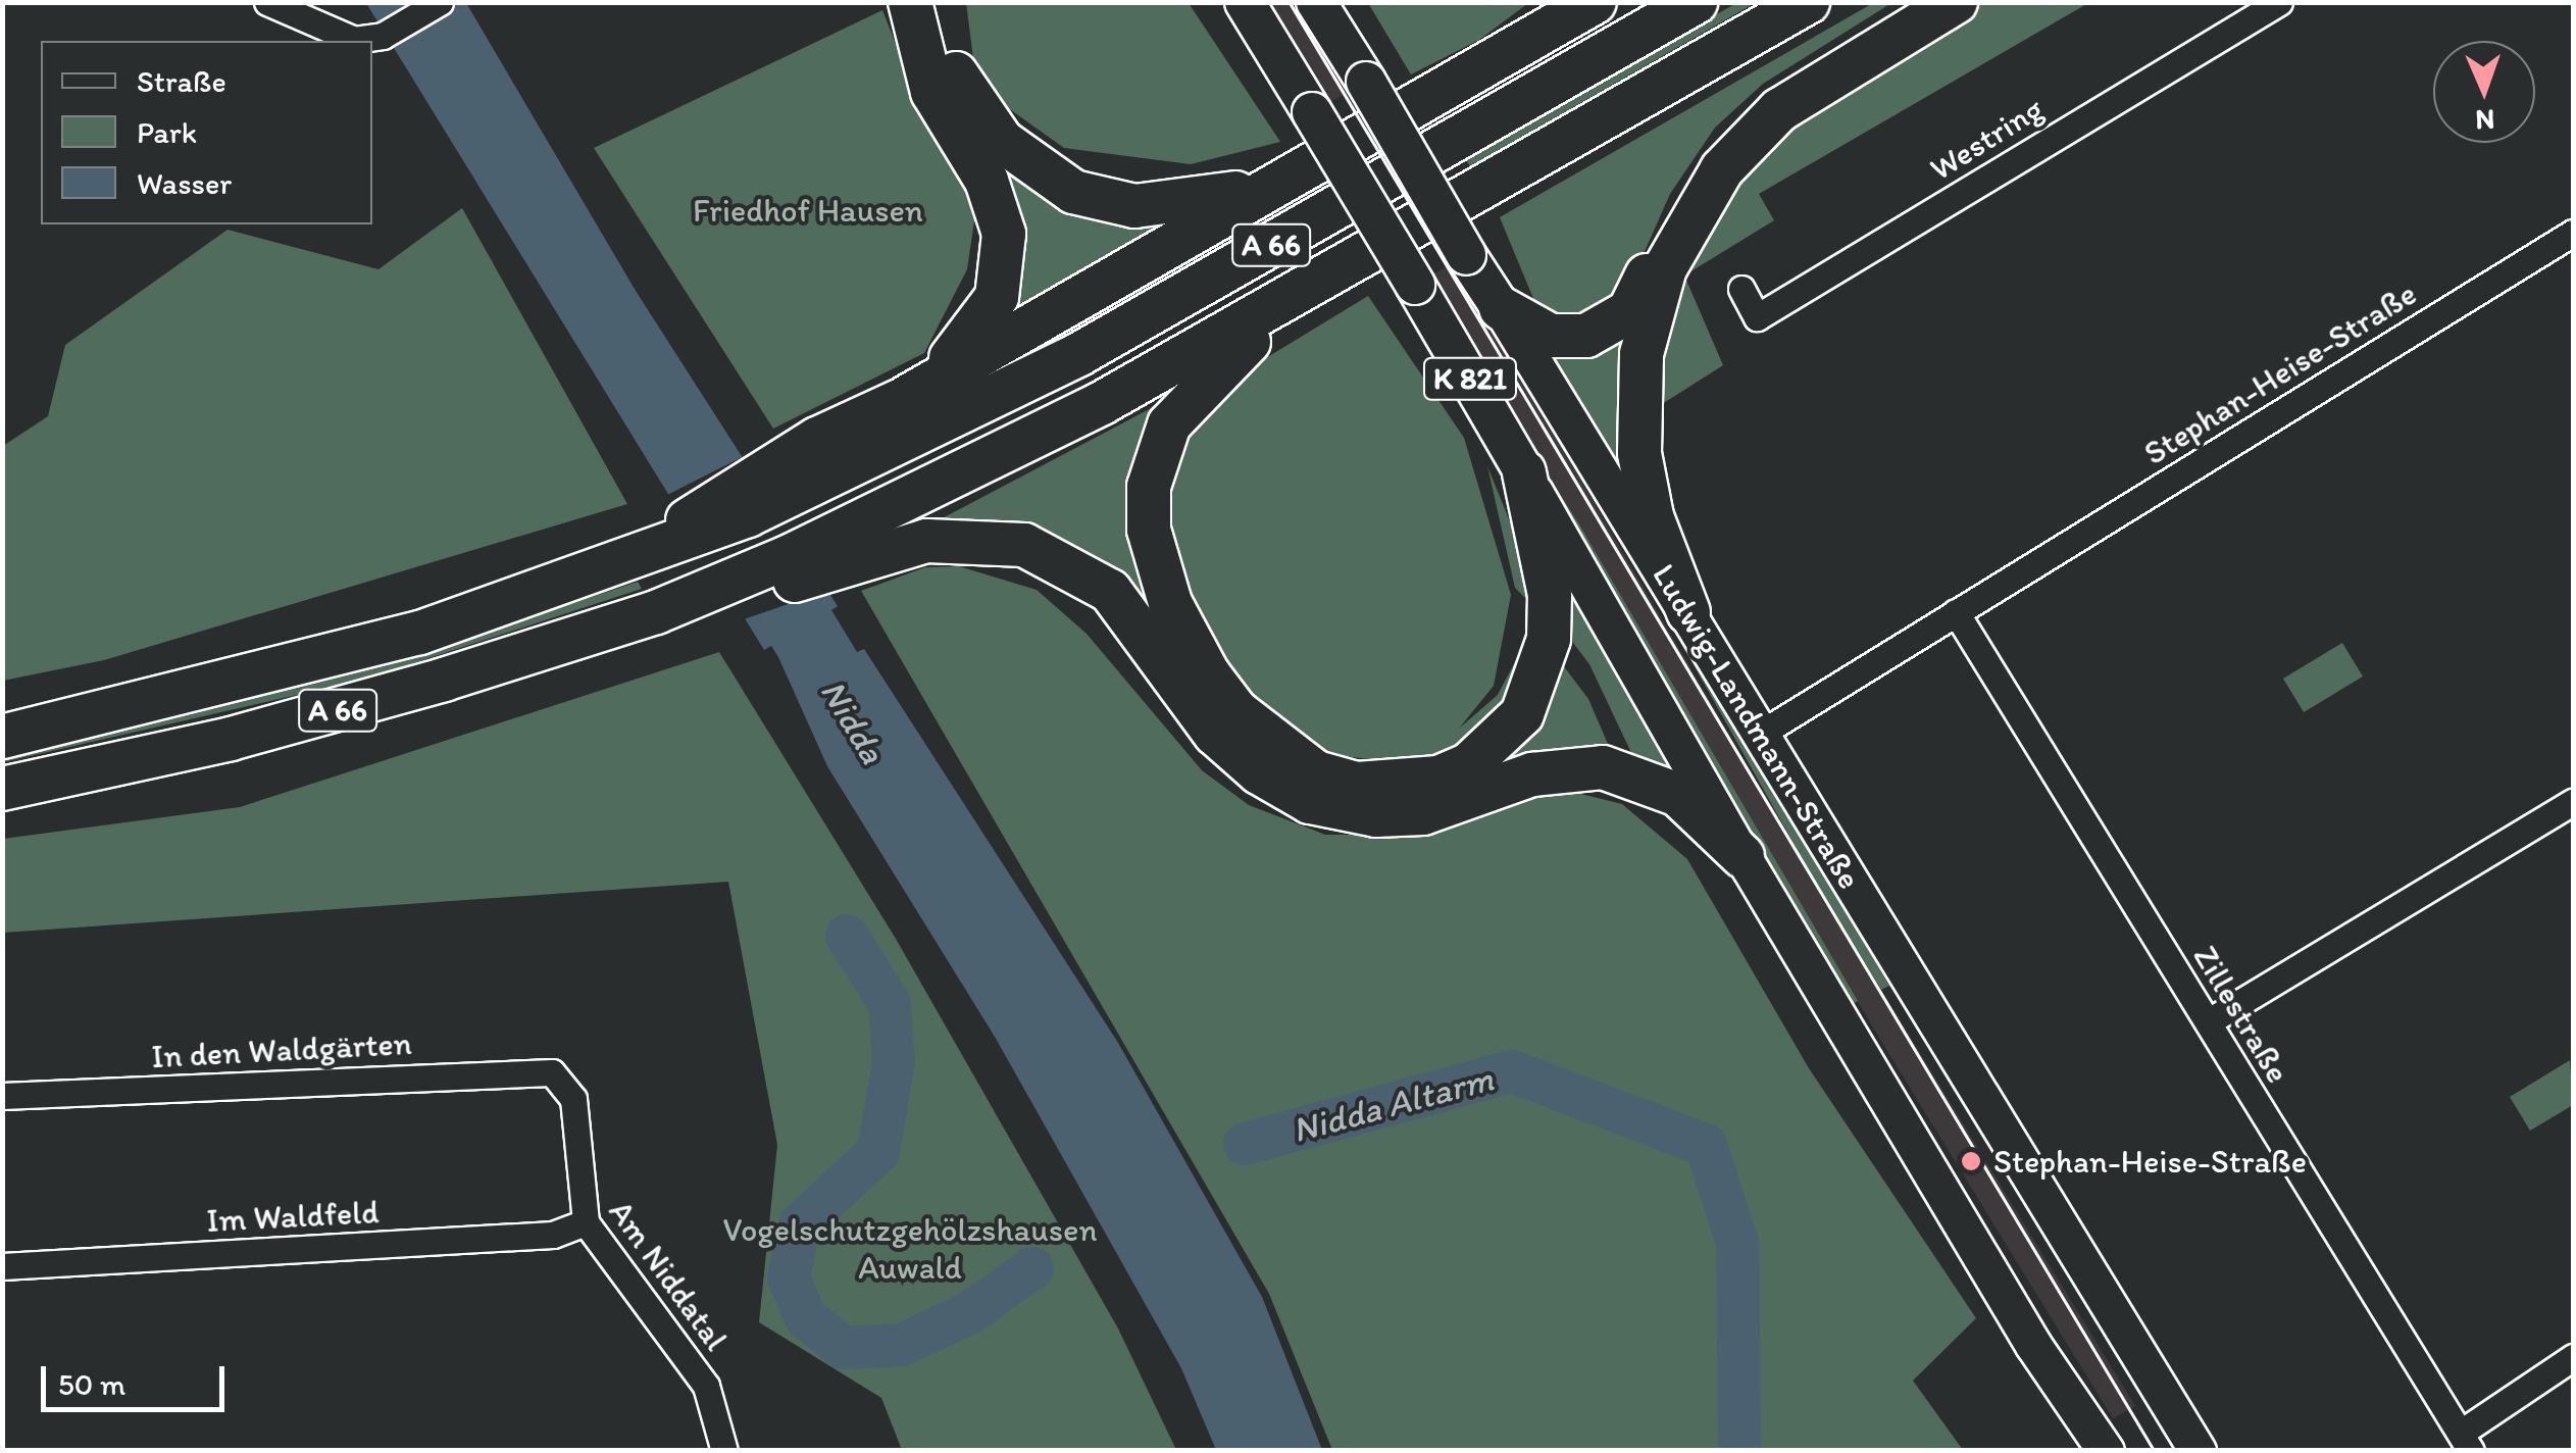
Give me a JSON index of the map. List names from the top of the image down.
{
  "streets": {
    "highway": ["A 66"],
    "main road": ["K 821", "Ludwig-Landmann-Straße"],
    "street": [
      "Westring",
      "Stephan-Heise-Straße",
      "Zillestraße",
      "In den Waldgärten",
      "Im Waldfeld",
      "Am Niddatal"
    ]
  },
  "crossings": [
    ["Stephan-Heise-Straße", "Ludwig-Landmann-Straße"],
    ["Stephan-Heise-Straße", "Zillestraße"],
    ["In den Waldgärten", "Am Niddatal"],
    ["Im Waldfeld", "Am Niddatal"]
  ],
  "water": ["Nidda", "Nidda Altarm"],
  "parks": ["Friedhof Hausen", "Vogelschutzgehölzshausen Auwald"],
  "places": ["Stephan-Heise-Straße"],
  "legend": ["Straße", "Park", "Wasser"],
  "scale_bar": "50 m",
  "north": "bottom"
}
